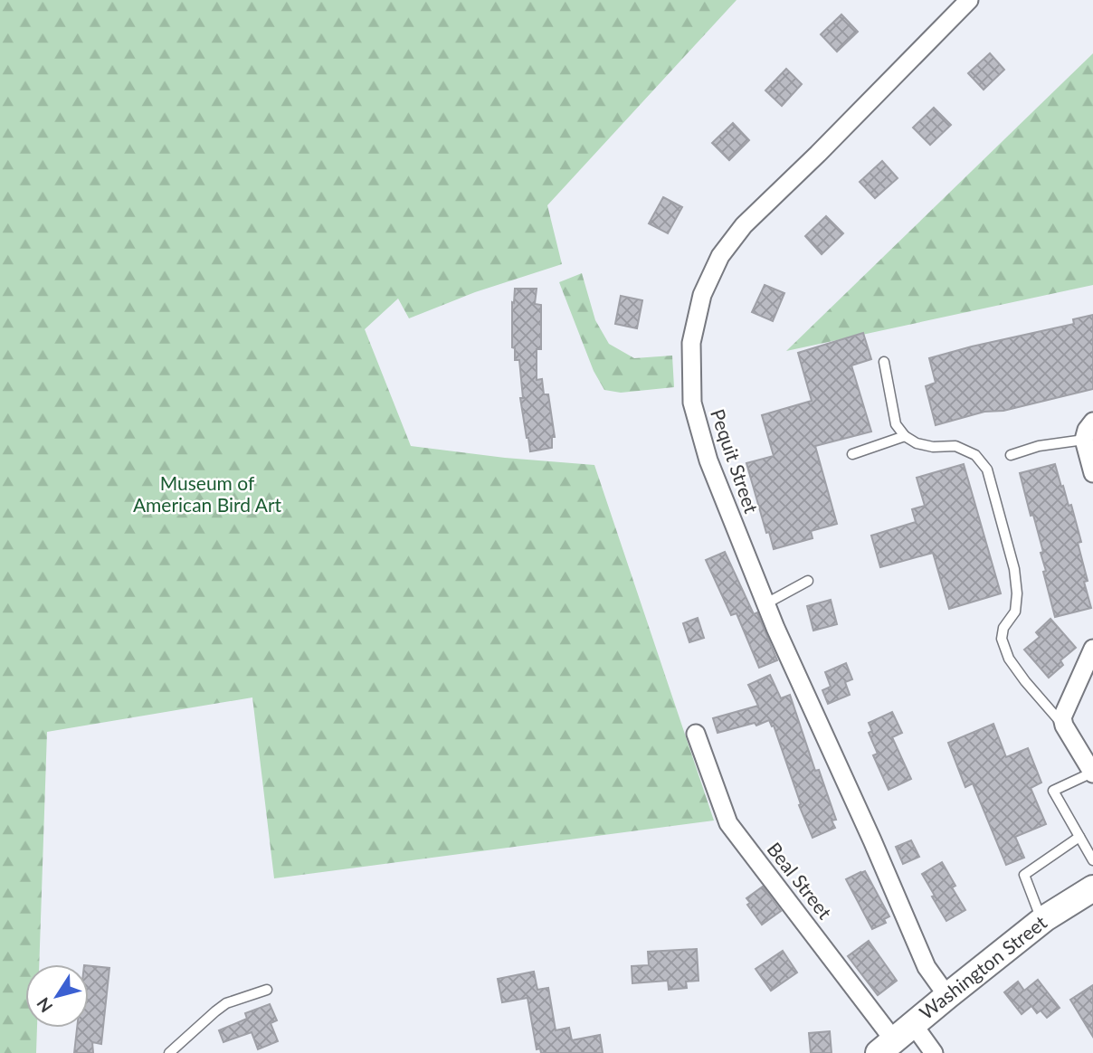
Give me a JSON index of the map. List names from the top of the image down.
{
  "streets": {
    "main road": ["Washington Street"],
    "street": ["Pequit Street", "Beal Street"]
  },
  "crossings": [
    ["Pequit Street", "Washington Street"],
    ["Beal Street", "Washington Street"]
  ],
  "parks": ["Museum of American Bird Art"],
  "north": "bottom left"
}
